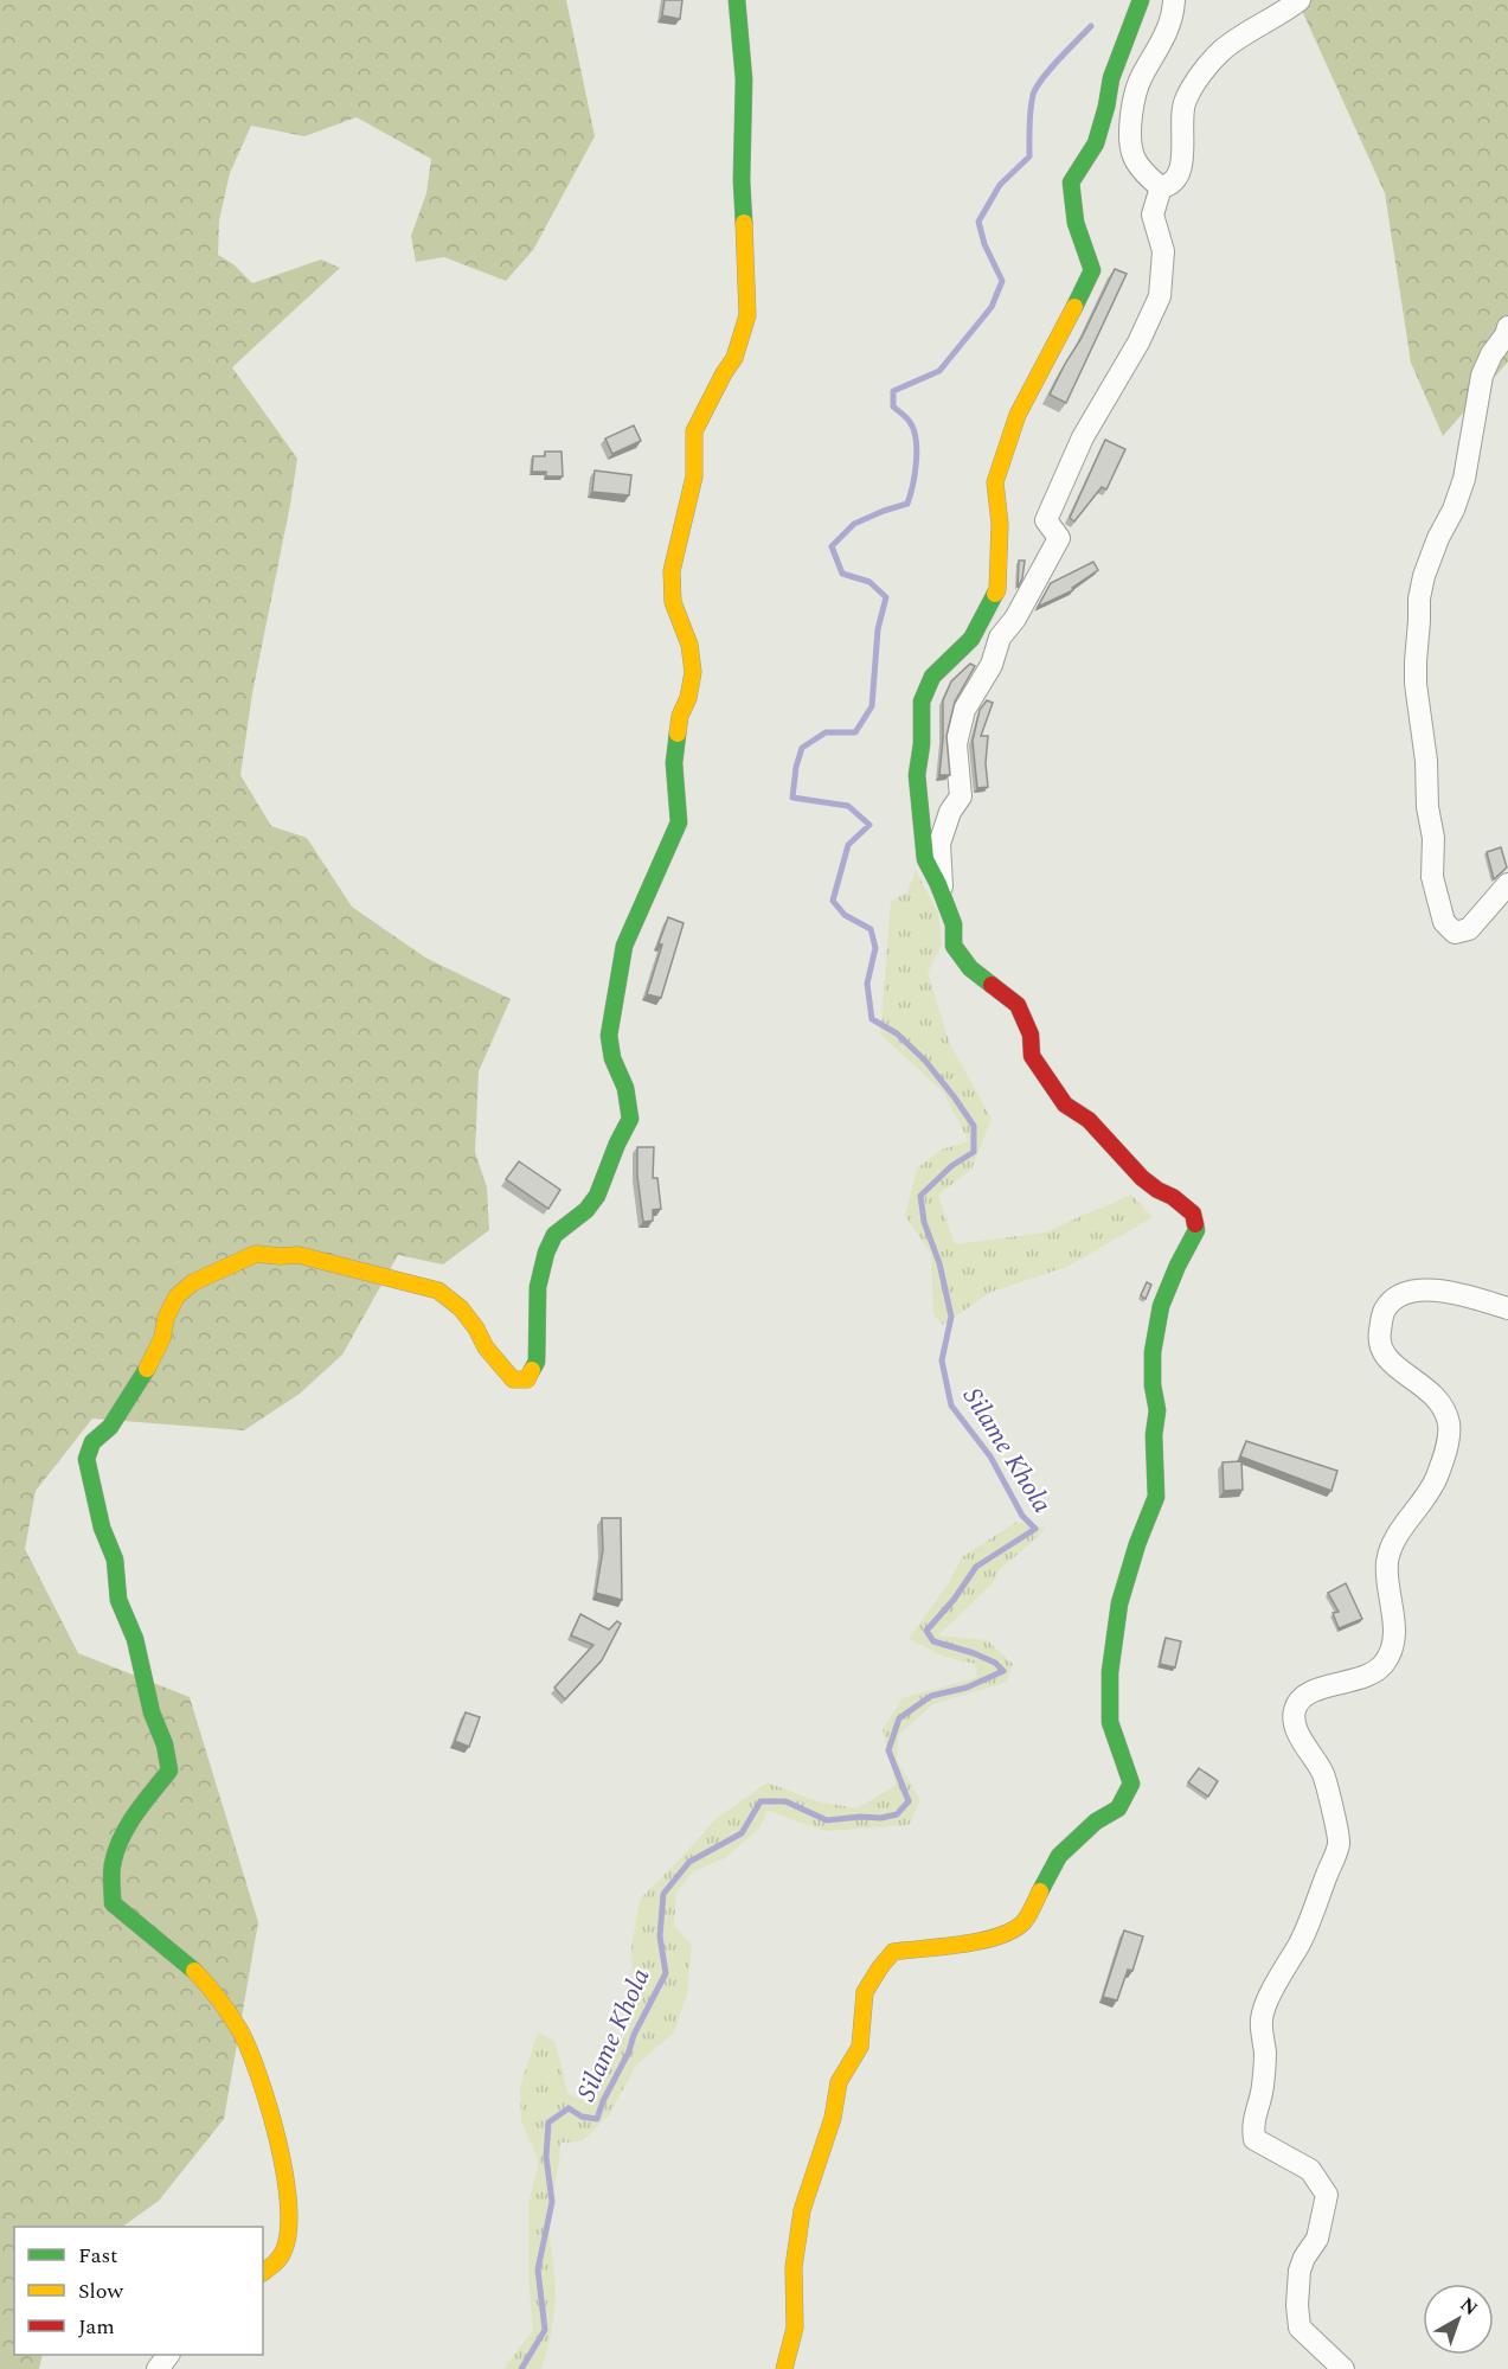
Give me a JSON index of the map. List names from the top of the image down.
{
  "water": ["Silame Khola"],
  "legend": ["Fast", "Slow", "Jam"],
  "north": "top right"
}
